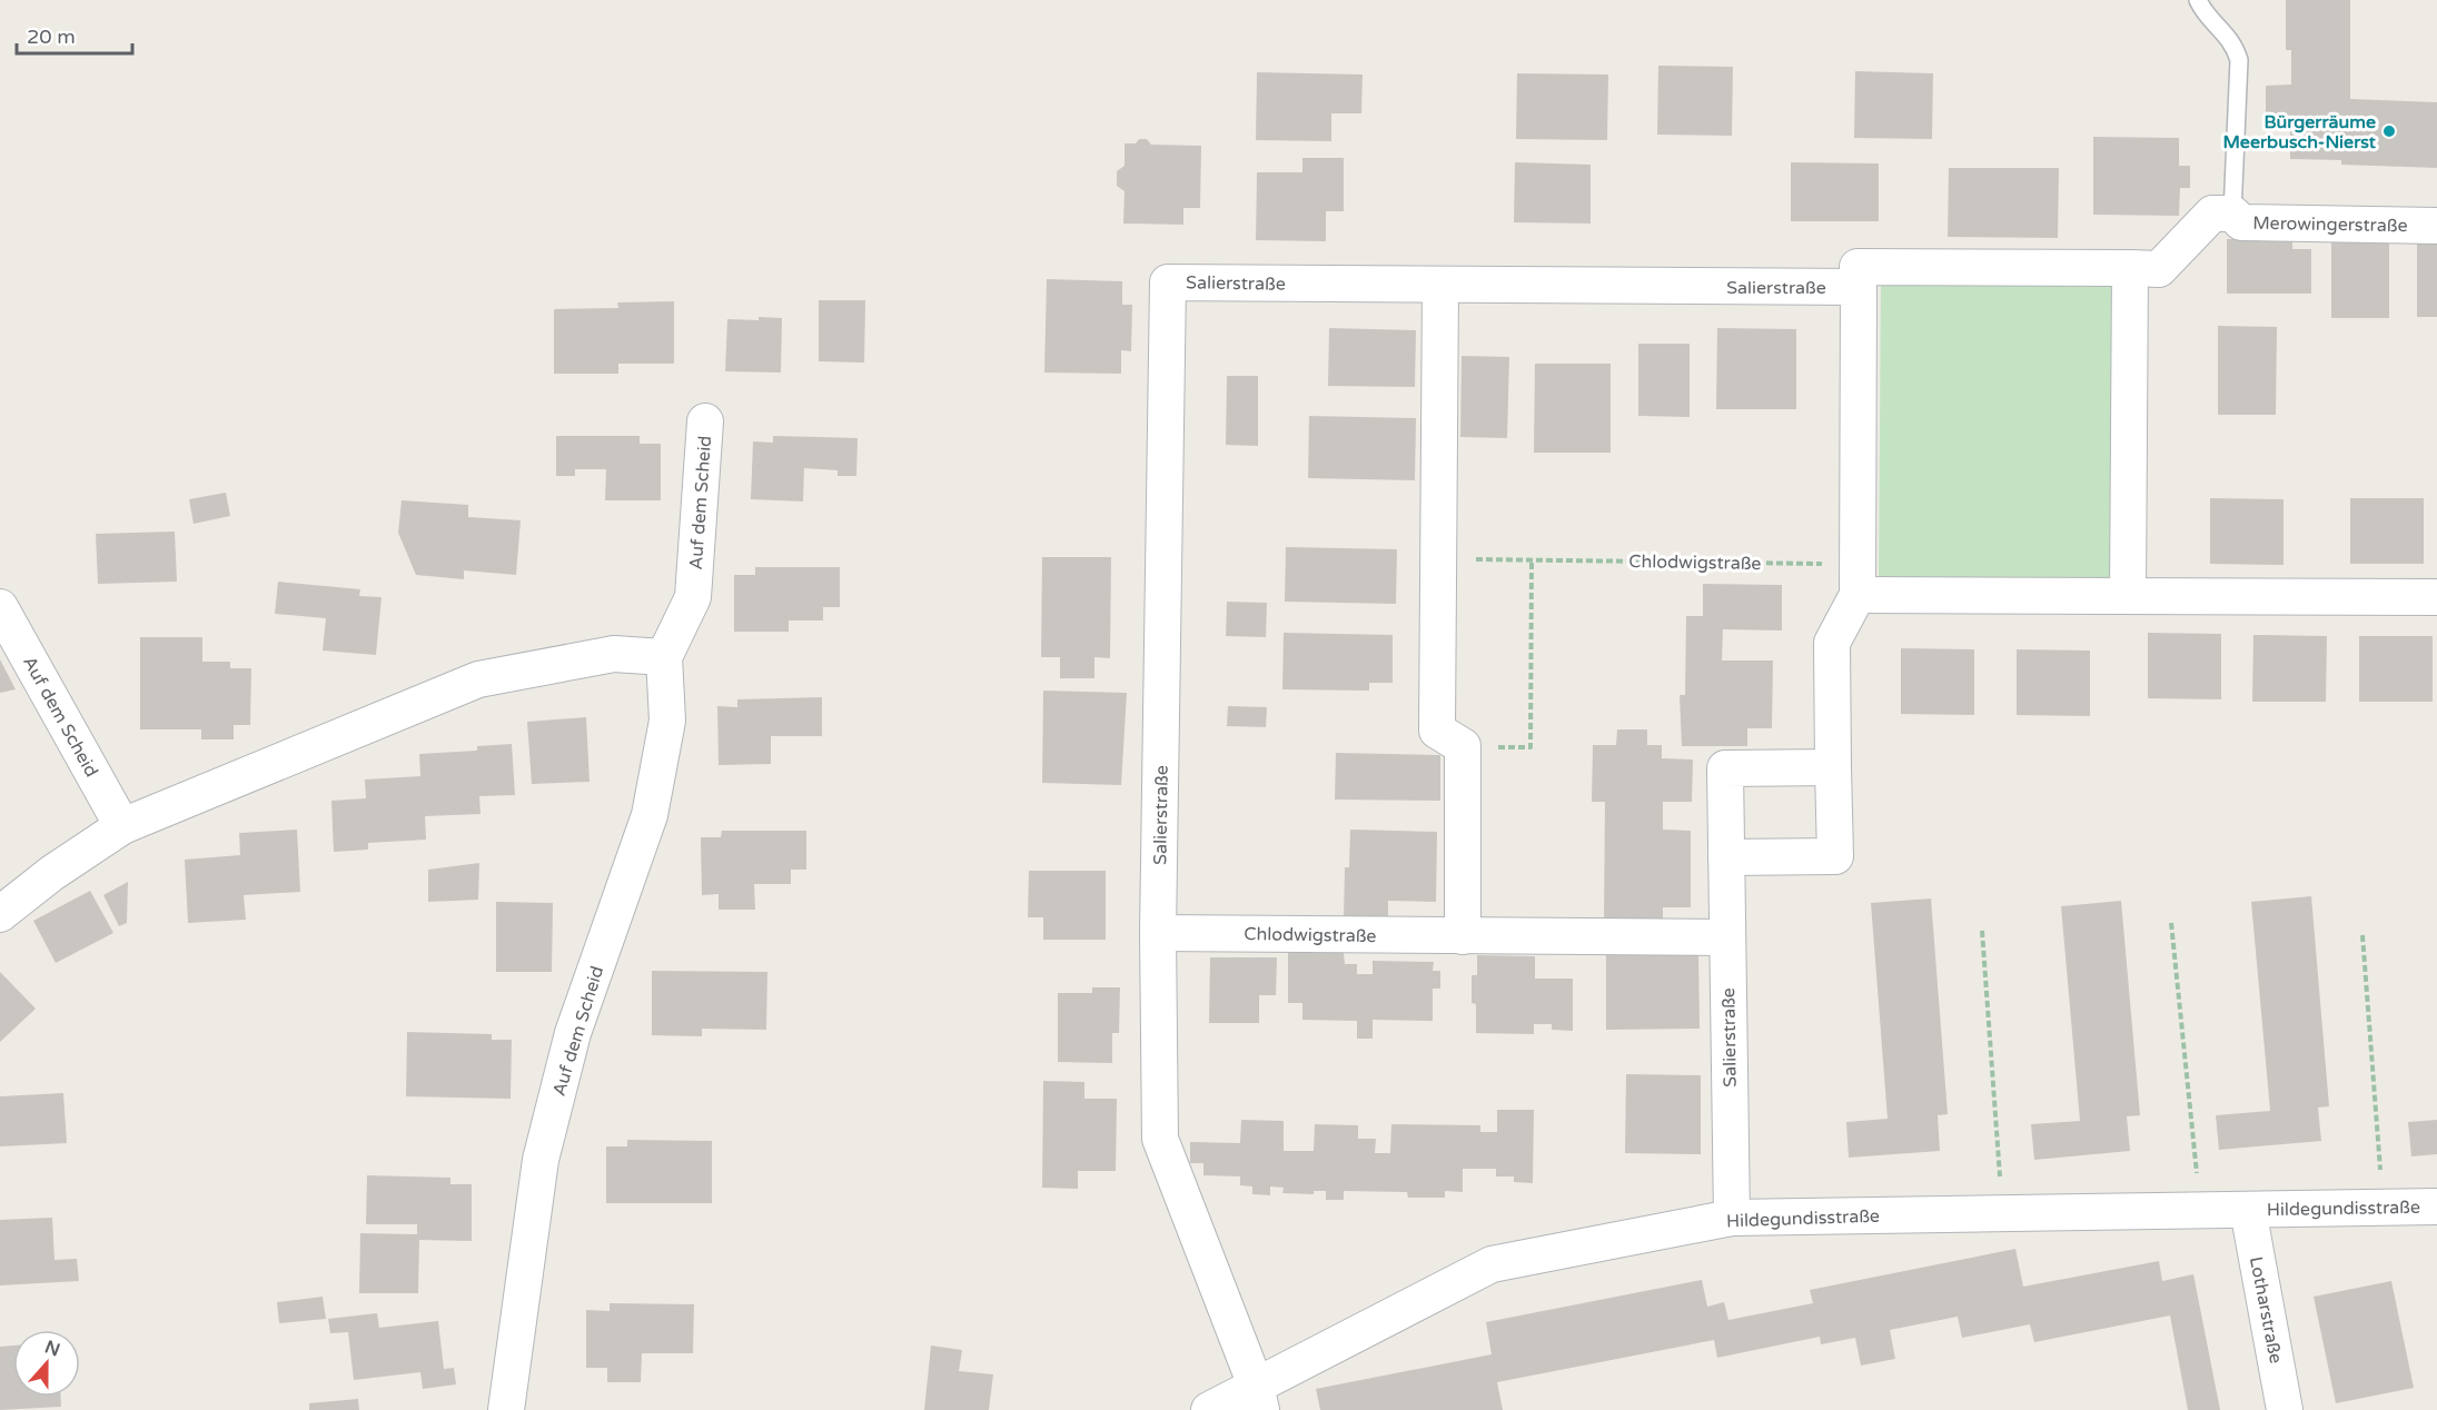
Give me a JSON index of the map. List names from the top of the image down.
{
  "streets": {
    "street": [
      "Merowingerstraße",
      "Salierstraße",
      "Auf dem Scheid",
      "Chlodwigstraße",
      "Hildegundisstraße",
      "Lotharstraße"
    ]
  },
  "crossings": [
    ["Merowingerstraße", "Salierstraße"],
    ["Salierstraße", "Chlodwigstraße"],
    ["Salierstraße", "Hildegundisstraße"],
    ["Hildegundisstraße", "Lotharstraße"]
  ],
  "places": ["Bürgerräume Meerbusch-Nierst"],
  "scale_bar": "20 m",
  "north": "top"
}
